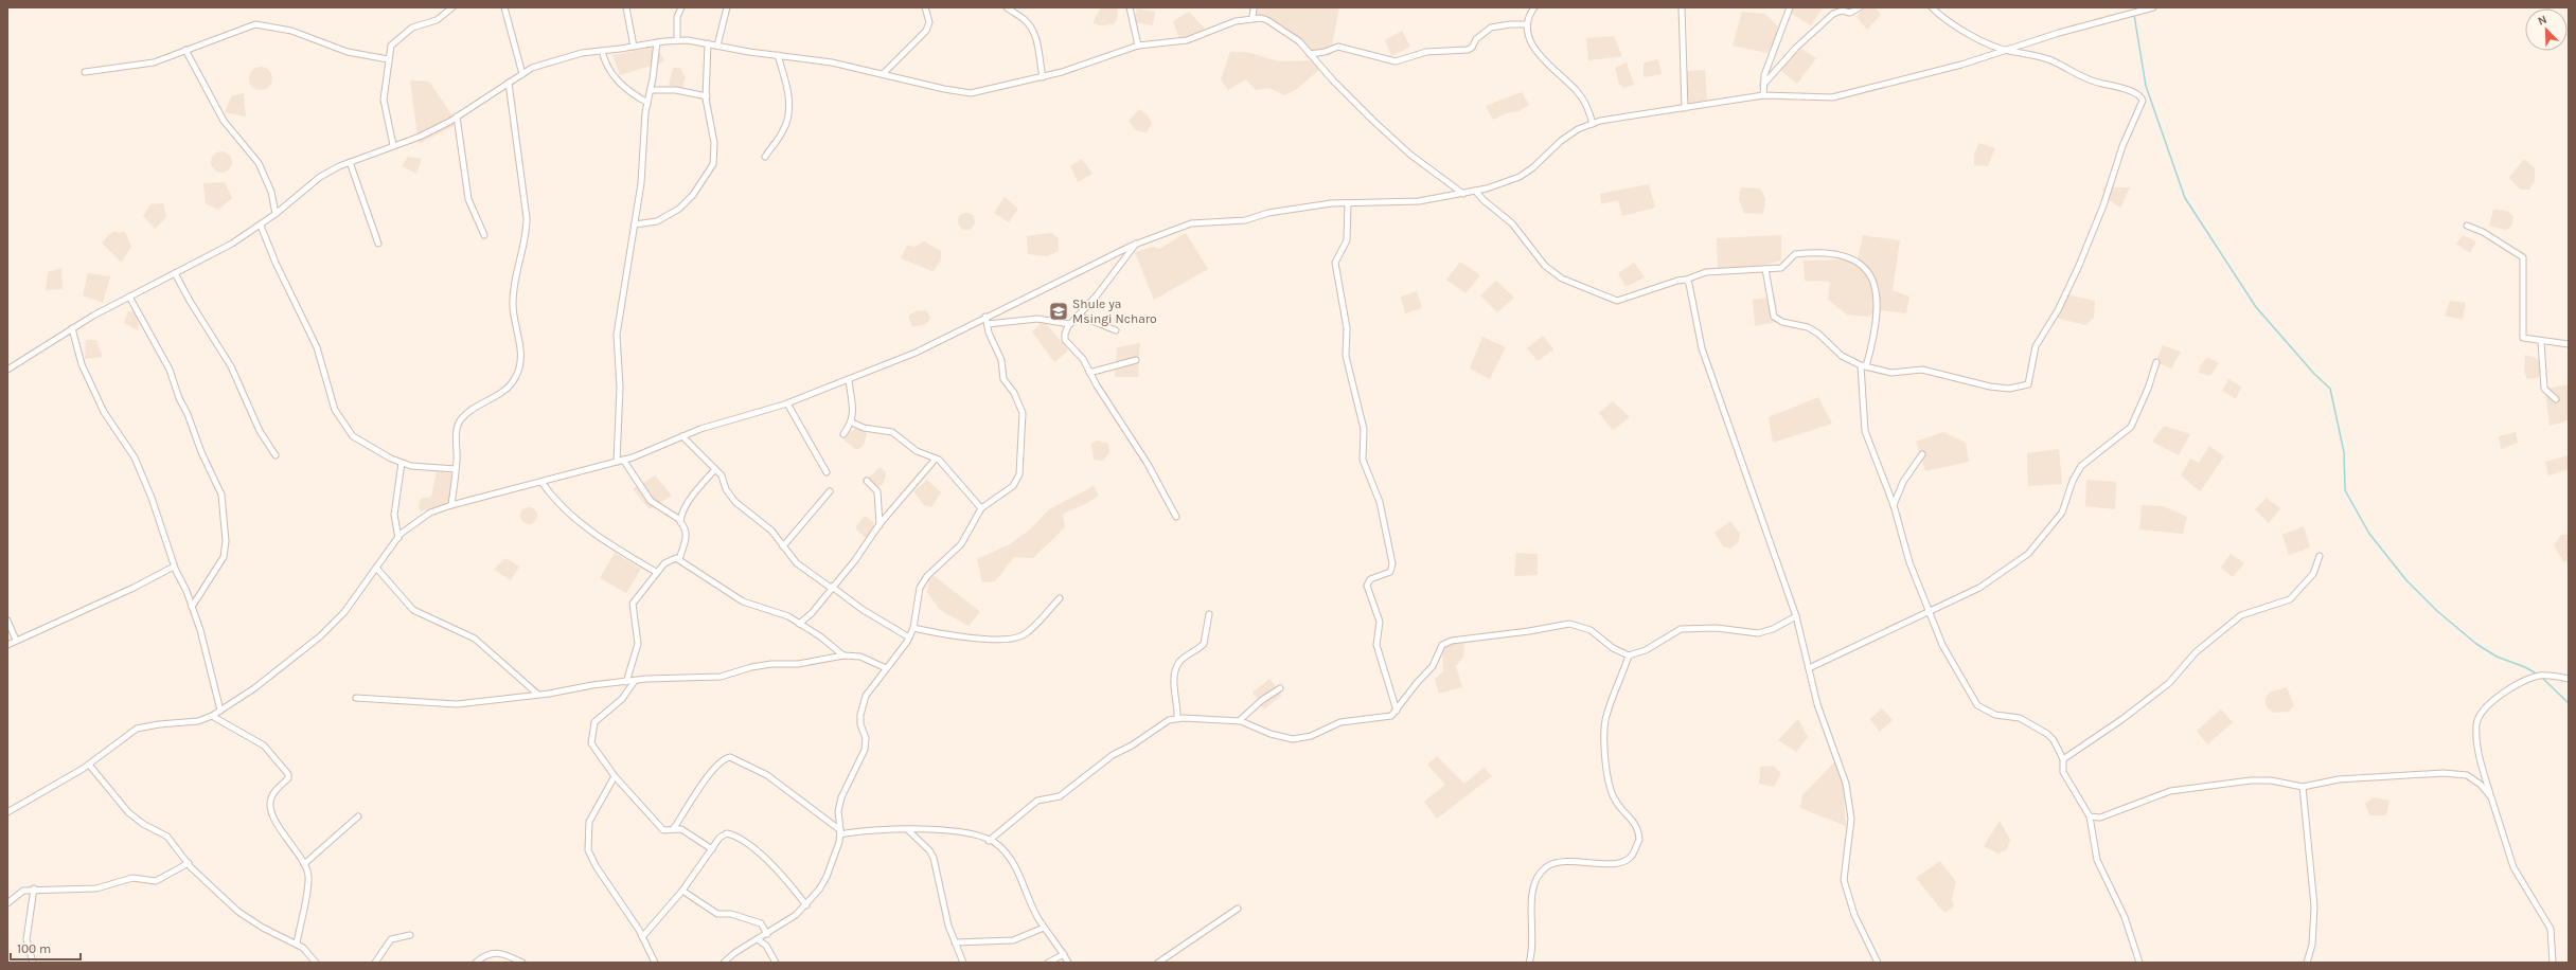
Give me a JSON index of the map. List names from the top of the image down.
{
  "places": {
    "school or university": ["Shule ya Msingi Ncharo"]
  },
  "scale_bar": "100 m",
  "north": "top left"
}
